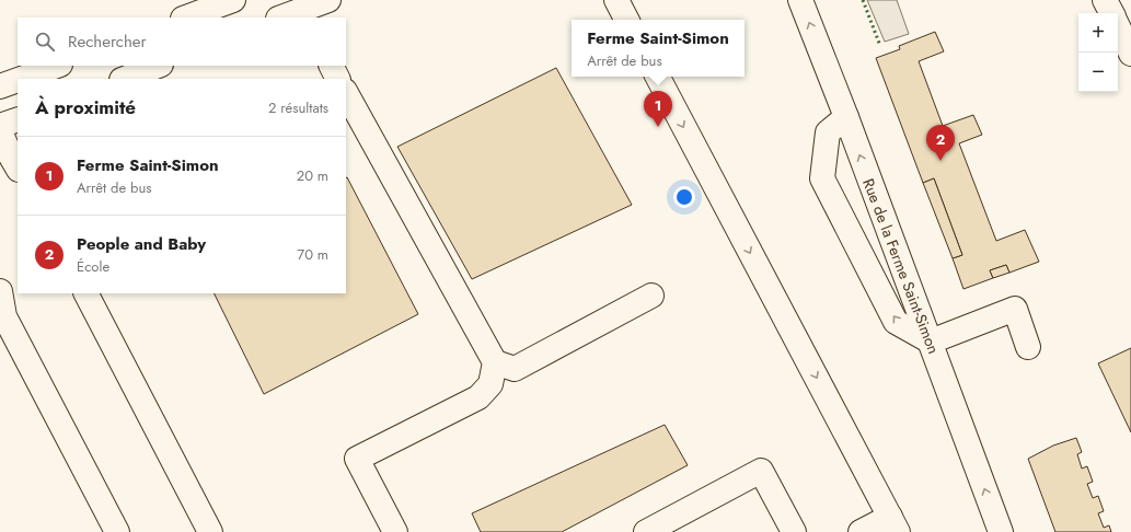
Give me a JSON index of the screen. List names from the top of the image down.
{
  "streets": {
    "street": ["Rue de la Ferme Saint-Simon"]
  },
  "page": {
    "map_buttons": ["+", "−"],
    "search": "Rechercher",
    "popup": ["Ferme Saint-Simon", "Arrêt de bus"],
    "heading": ["À proximité", "2 résultats"],
    "pins": ["1", "2"],
    "list": [
      {
        "mark": "1",
        "name": "Ferme Saint-Simon",
        "note": "Arrêt de bus",
        "value": "20 m"
      },
      {
        "mark": "2",
        "name": "People and Baby",
        "note": "École",
        "value": "70 m"
      }
    ]
  }
}
